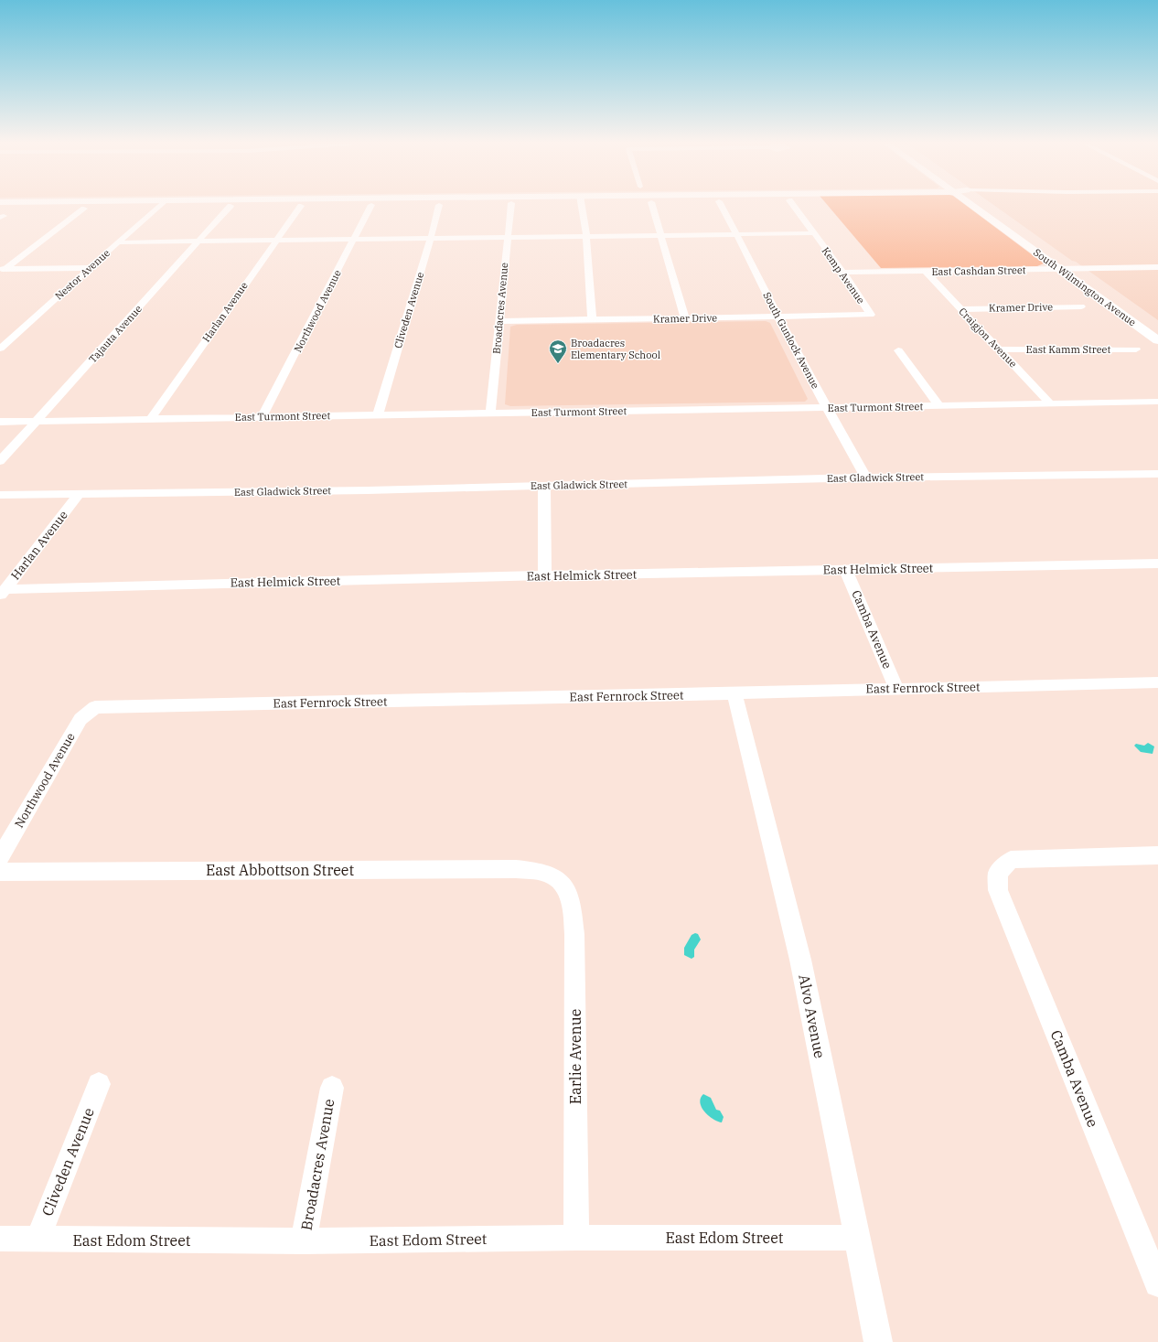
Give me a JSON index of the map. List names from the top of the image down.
{
  "streets": {
    "main road": ["South Wilmington Avenue"],
    "street": [
      "East Cashdan Street",
      "Nestor Avenue",
      "Kemp Avenue",
      "Kramer Drive",
      "Broadacres Avenue",
      "Cliveden Avenue",
      "Northwood Avenue",
      "Harlan Avenue",
      "Tajauta Avenue",
      "Craigjon Avenue",
      "South Gunlock Avenue",
      "East Kamm Street",
      "East Turmont Street",
      "East Gladwick Street",
      "East Helmick Street",
      "Camba Avenue",
      "East Fernrock Street",
      "East Abbottson Street",
      "Alvo Avenue",
      "Earlie Avenue",
      "East Edom Street"
    ]
  },
  "crossings": [
    ["East Cashdan Street", "Kemp Avenue"],
    ["East Cashdan Street", "South Wilmington Avenue"],
    ["East Cashdan Street", "Craigjon Avenue"],
    ["Kemp Avenue", "Kramer Drive"],
    ["Kramer Drive", "Broadacres Avenue"],
    ["Kramer Drive", "Craigjon Avenue"],
    ["Kramer Drive", "South Gunlock Avenue"],
    ["Broadacres Avenue", "East Turmont Street"],
    ["Broadacres Avenue", "East Edom Street"],
    ["Cliveden Avenue", "East Turmont Street"],
    ["Cliveden Avenue", "East Edom Street"],
    ["Northwood Avenue", "East Turmont Street"],
    ["Northwood Avenue", "East Fernrock Street"],
    ["Harlan Avenue", "East Turmont Street"],
    ["Harlan Avenue", "East Gladwick Street"],
    ["Harlan Avenue", "East Helmick Street"],
    ["Tajauta Avenue", "East Turmont Street"],
    ["Craigjon Avenue", "East Kamm Street"],
    ["Craigjon Avenue", "East Turmont Street"],
    ["South Gunlock Avenue", "East Turmont Street"],
    ["South Gunlock Avenue", "East Gladwick Street"],
    ["East Helmick Street", "Camba Avenue"],
    ["Camba Avenue", "East Fernrock Street"],
    ["East Fernrock Street", "Alvo Avenue"],
    ["East Abbottson Street", "Earlie Avenue"],
    ["Alvo Avenue", "East Edom Street"],
    ["Earlie Avenue", "East Edom Street"]
  ],
  "places": {
    "school or university": ["Broadacres Elementary School"]
  }
}
